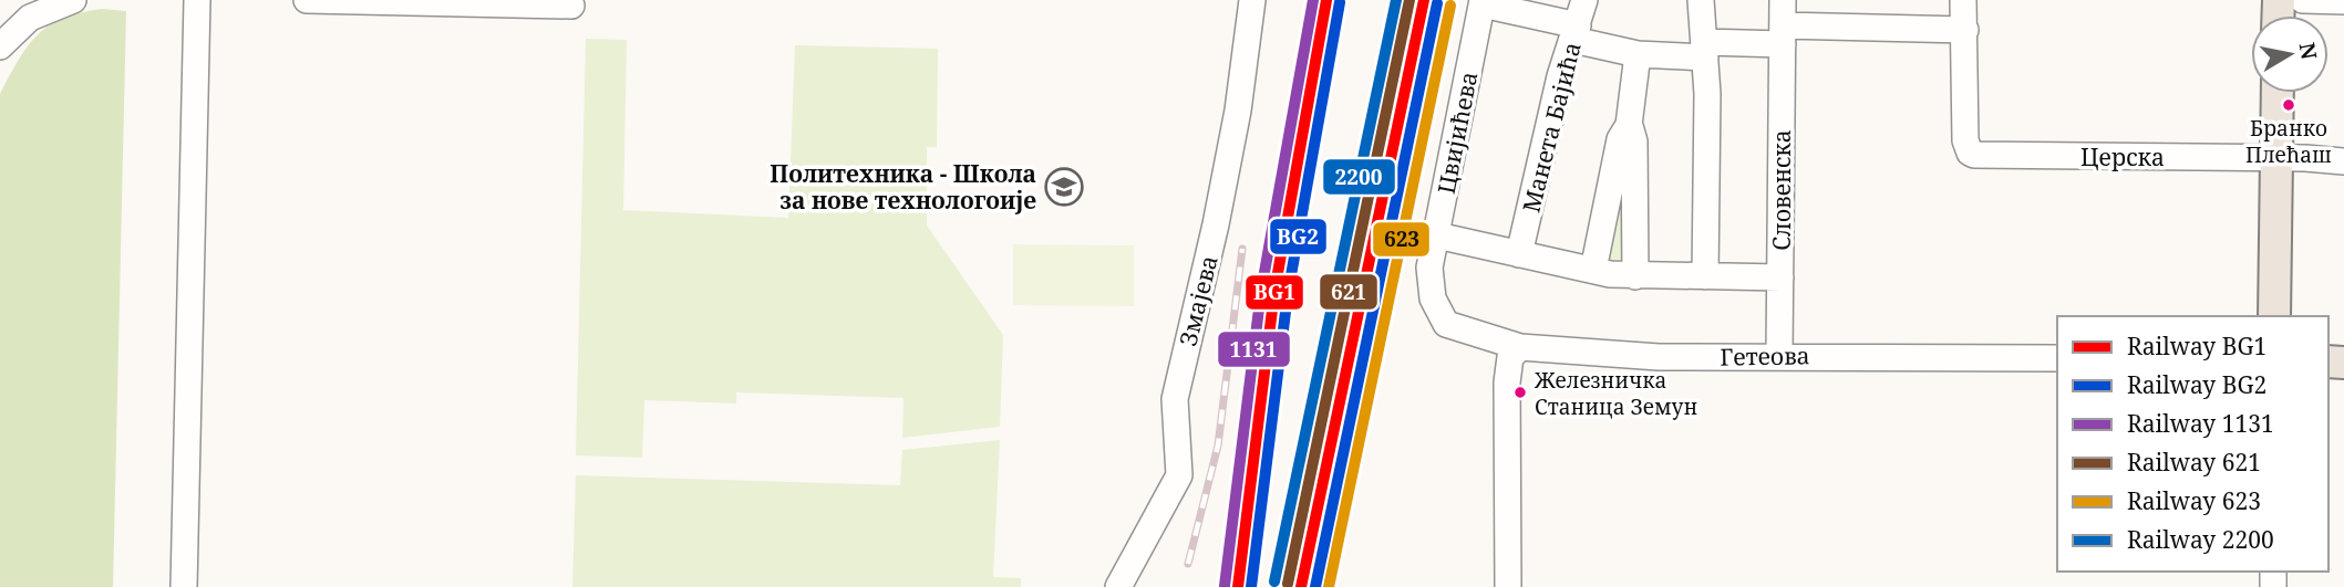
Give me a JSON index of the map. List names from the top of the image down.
{
  "streets": {
    "street": [
      "Манета Бајића",
      "Цвијићева",
      "Церска",
      "Словенска",
      "Змајева",
      "Гетеова"
    ]
  },
  "crossings": [
    ["Цвијићева", "Гетеова"],
    ["Словенска", "Гетеова"]
  ],
  "places": {
    "other": ["Бранко Плећаш", "Железничка Станица Земун"],
    "school or university": ["Политехника - Школа за нове технологоије"]
  },
  "lines": [
    "rail line BG1",
    "rail line 1131",
    "rail line 621",
    "rail line 2200",
    "rail line BG2",
    "rail line 623"
  ],
  "legend": [
    "Railway BG1",
    "Railway BG2",
    "Railway 1131",
    "Railway 621",
    "Railway 623",
    "Railway 2200"
  ],
  "north": "right"
}
